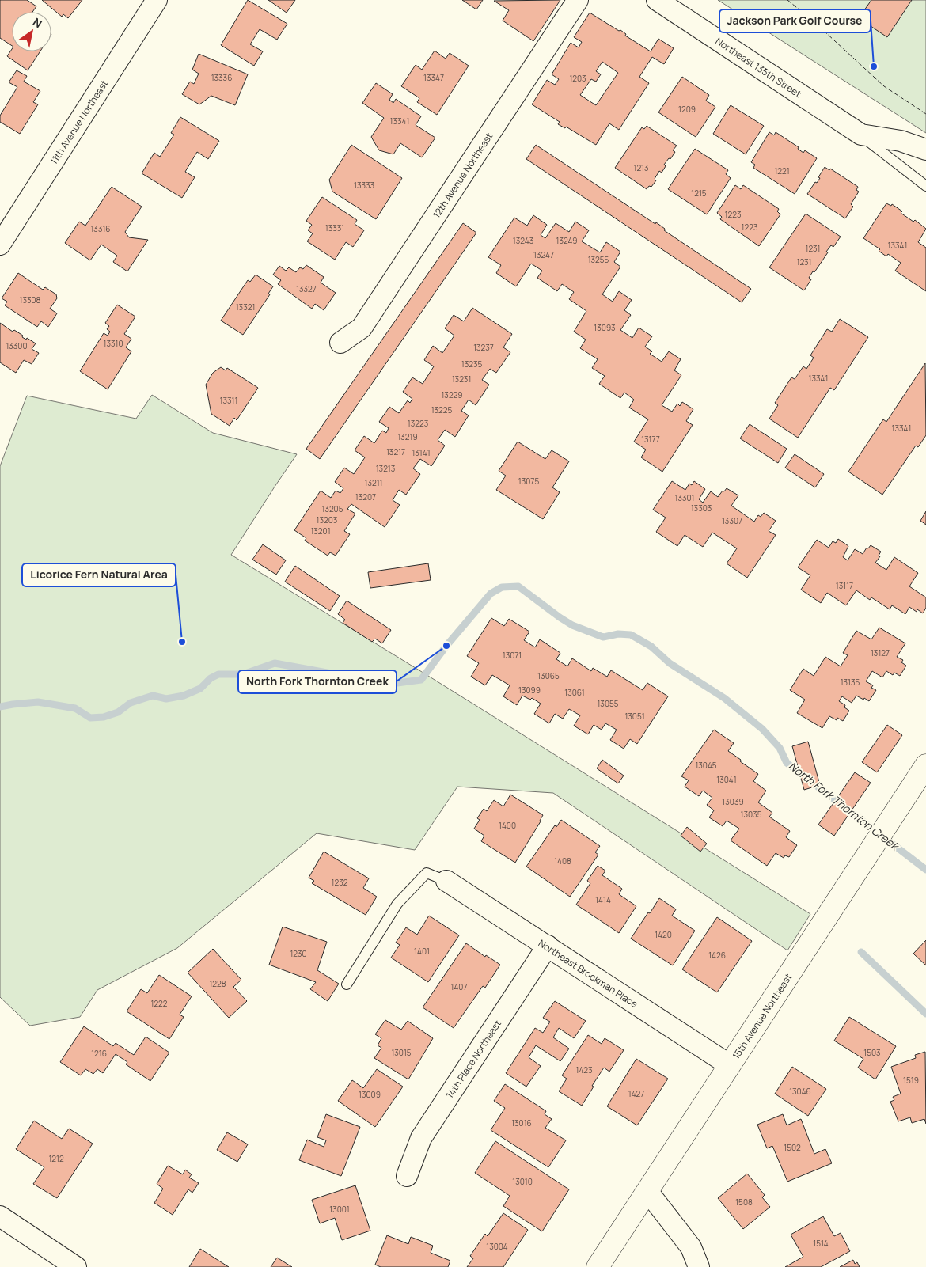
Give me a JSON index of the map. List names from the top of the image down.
{
  "streets": {
    "main road": ["15th Avenue Northeast"],
    "street": [
      "Northeast 135th Street",
      "11th Avenue Northeast",
      "12th Avenue Northeast",
      "Northeast Brockman Place",
      "14th Place Northeast"
    ]
  },
  "crossings": [
    ["Northeast Brockman Place", "15th Avenue Northeast"],
    ["Northeast Brockman Place", "14th Place Northeast"]
  ],
  "water": ["North Fork Thornton Creek"],
  "places": ["Jackson Park Golf Course", "Licorice Fern Natural Area", "North Fork Thornton Creek"],
  "house_numbers": [
    "13336",
    "13347",
    "1203",
    "1209",
    "13341",
    "1213",
    "1221",
    "13333",
    "1215",
    "1223",
    "1223",
    "13331",
    "13316",
    "13243",
    "13249",
    "13341",
    "1231",
    "13247",
    "13255",
    "1231",
    "13327",
    "13308",
    "13321",
    "13093",
    "13310",
    "13300",
    "13237",
    "13235",
    "13341",
    "13231",
    "13229",
    "13311",
    "13225",
    "13223",
    "13341",
    "13219",
    "13177",
    "13217",
    "13141",
    "13213",
    "13075",
    "13211",
    "13207",
    "13301",
    "13303",
    "13205",
    "13203",
    "13307",
    "13201",
    "13117",
    "13127",
    "13071",
    "13065",
    "13135",
    "13099",
    "13061",
    "13055",
    "13051",
    "13045",
    "13041",
    "13039",
    "13035",
    "1400",
    "1408",
    "1232",
    "1414",
    "1420",
    "1401",
    "1230",
    "1426",
    "1228",
    "1407",
    "1222",
    "13015",
    "1503",
    "1216",
    "1423",
    "1519",
    "13046",
    "1427",
    "13009",
    "13016",
    "1502",
    "1212",
    "13010",
    "1508",
    "13001",
    "1514",
    "13004"
  ],
  "north": "top right"
}
